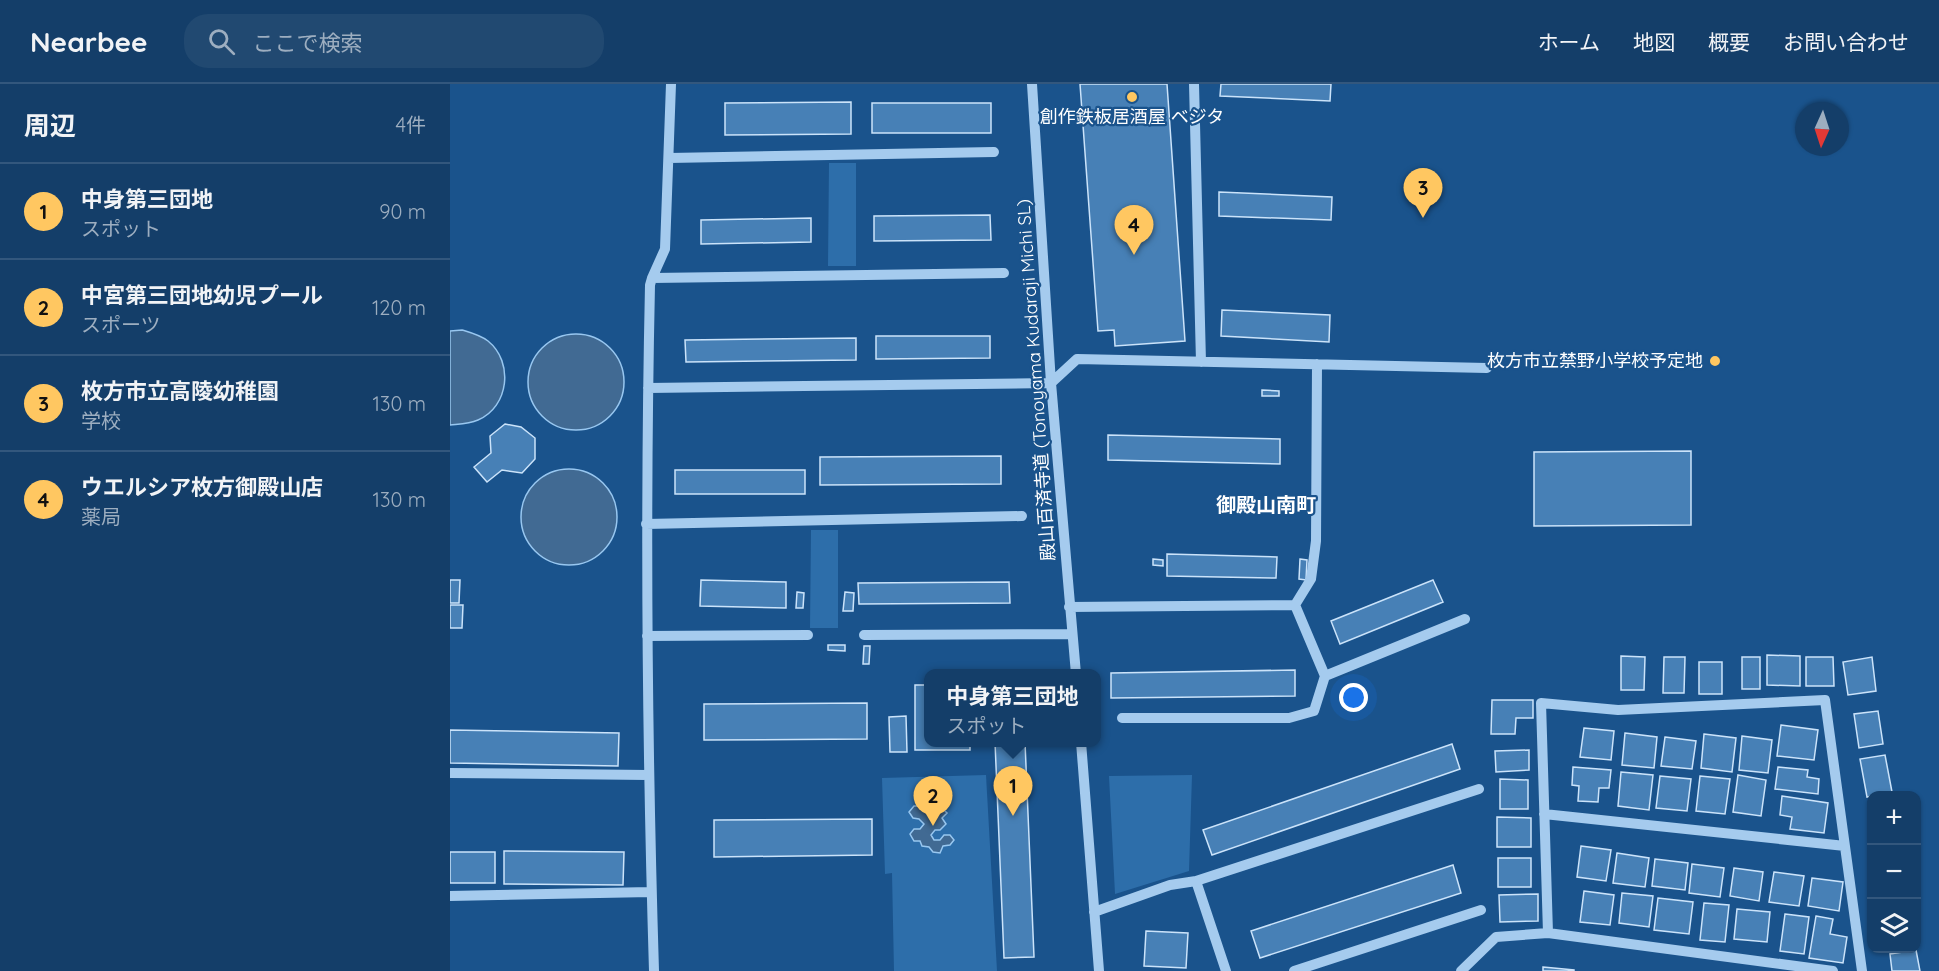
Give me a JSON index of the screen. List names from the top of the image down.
{
  "streets": {
    "street": ["殿山百済寺道 (Tonoyama Kudaraji Michi SL)"]
  },
  "districts": ["御殿山南町"],
  "places": ["創作鉄板居酒屋 ベジタ", "枚方市立禁野小学校予定地"],
  "north": "bottom",
  "page": {
    "header": "Nearbee",
    "search": "ここで検索",
    "nav": [
      "ホーム",
      "地図",
      "概要",
      "お問い合わせ"
    ],
    "heading": ["周辺", "4件"],
    "list": [
      {
        "mark": "1",
        "name": "中身第三団地",
        "note": "スポット",
        "value": "90 m"
      },
      {
        "mark": "2",
        "name": "中宮第三団地幼児プール",
        "note": "スポーツ",
        "value": "120 m"
      },
      {
        "mark": "3",
        "name": "枚方市立高陵幼稚園",
        "note": "学校",
        "value": "130 m"
      },
      {
        "mark": "4",
        "name": "ウエルシア枚方御殿山店",
        "note": "薬局",
        "value": "130 m"
      }
    ],
    "pins": [
      "3",
      "4",
      "1",
      "2"
    ],
    "popup": ["中身第三団地", "スポット"],
    "map_buttons": ["+", "−"]
  }
}
